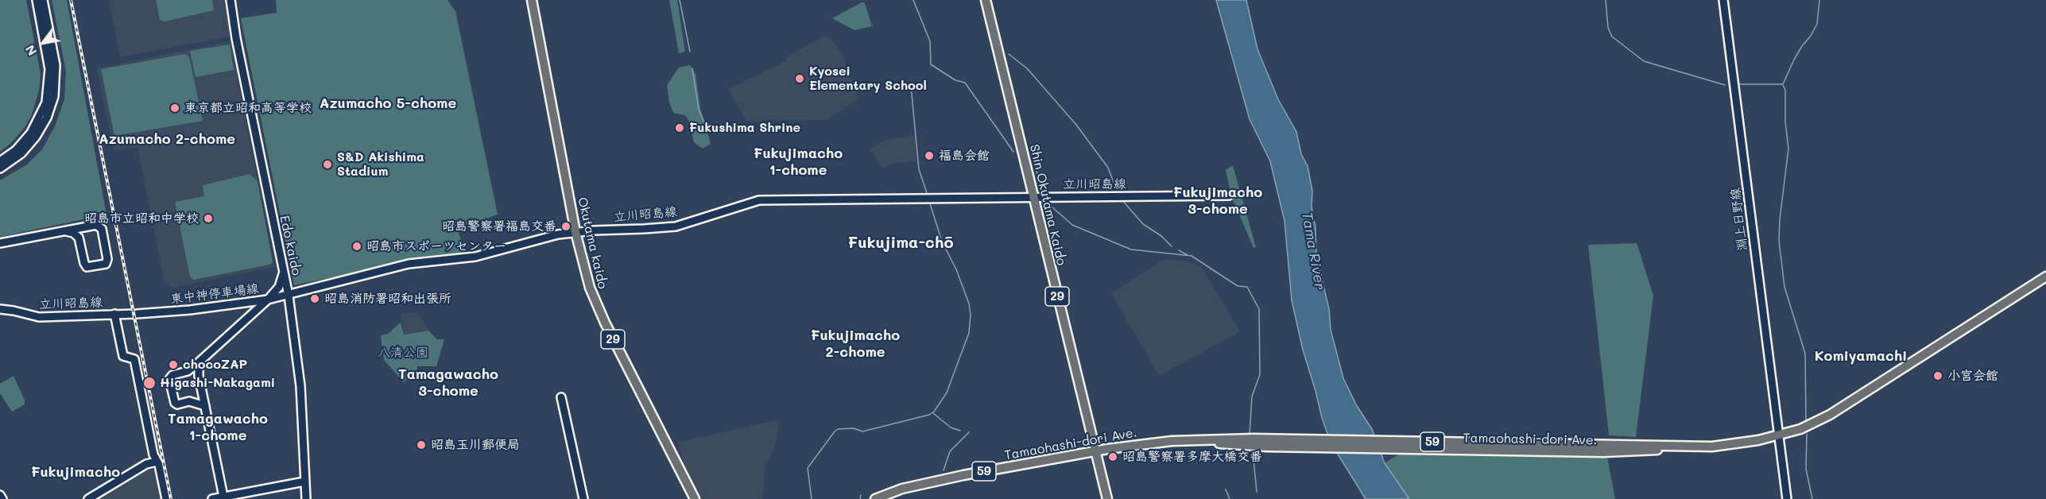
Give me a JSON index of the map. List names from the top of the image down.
{
  "streets": {
    "main road": [
      "立川昭島線",
      "Shin Okutama Kaido",
      "淵上日野線",
      "Okutama kaido",
      "Edo kaido",
      "東中神停車場線",
      "29",
      "Tamaohashi-dori Ave.",
      "59"
    ]
  },
  "crossings": [
    ["立川昭島線", "Shin Okutama Kaido"],
    ["立川昭島線", "Okutama kaido"],
    ["立川昭島線", "Edo kaido"],
    ["立川昭島線", "東中神停車場線"],
    ["Shin Okutama Kaido", "Tamaohashi-dori Ave."],
    ["淵上日野線", "Tamaohashi-dori Ave."],
    ["Edo kaido", "東中神停車場線"]
  ],
  "districts": [
    "Azumacho 5-chome",
    "Azumacho 2-chome",
    "Fukujimacho 1-chome",
    "Fukujimacho 3-chome",
    "Fukujima-chō",
    "Fukujimacho 2-chome",
    "Komiyamachi",
    "Tamagawacho 3-chome",
    "Tamagawacho 1-chome",
    "Fukujimacho"
  ],
  "water": ["Tama River"],
  "parks": ["八清公園"],
  "places": [
    "Kyosei Elementary School",
    "東京都立昭和高等学校",
    "Fukushima Shrine",
    "福島会館",
    "S&D Akishima Stadium",
    "昭島市立昭和中学校",
    "昭島警察署福島交番",
    "昭島市スポーツセンター",
    "昭島消防署昭和出張所",
    "chocoZAP",
    "小宮会館",
    "Higashi-Nakagami",
    "昭島玉川郵便局",
    "昭島警察署多摩大橋交番"
  ],
  "north": "bottom left"
}
